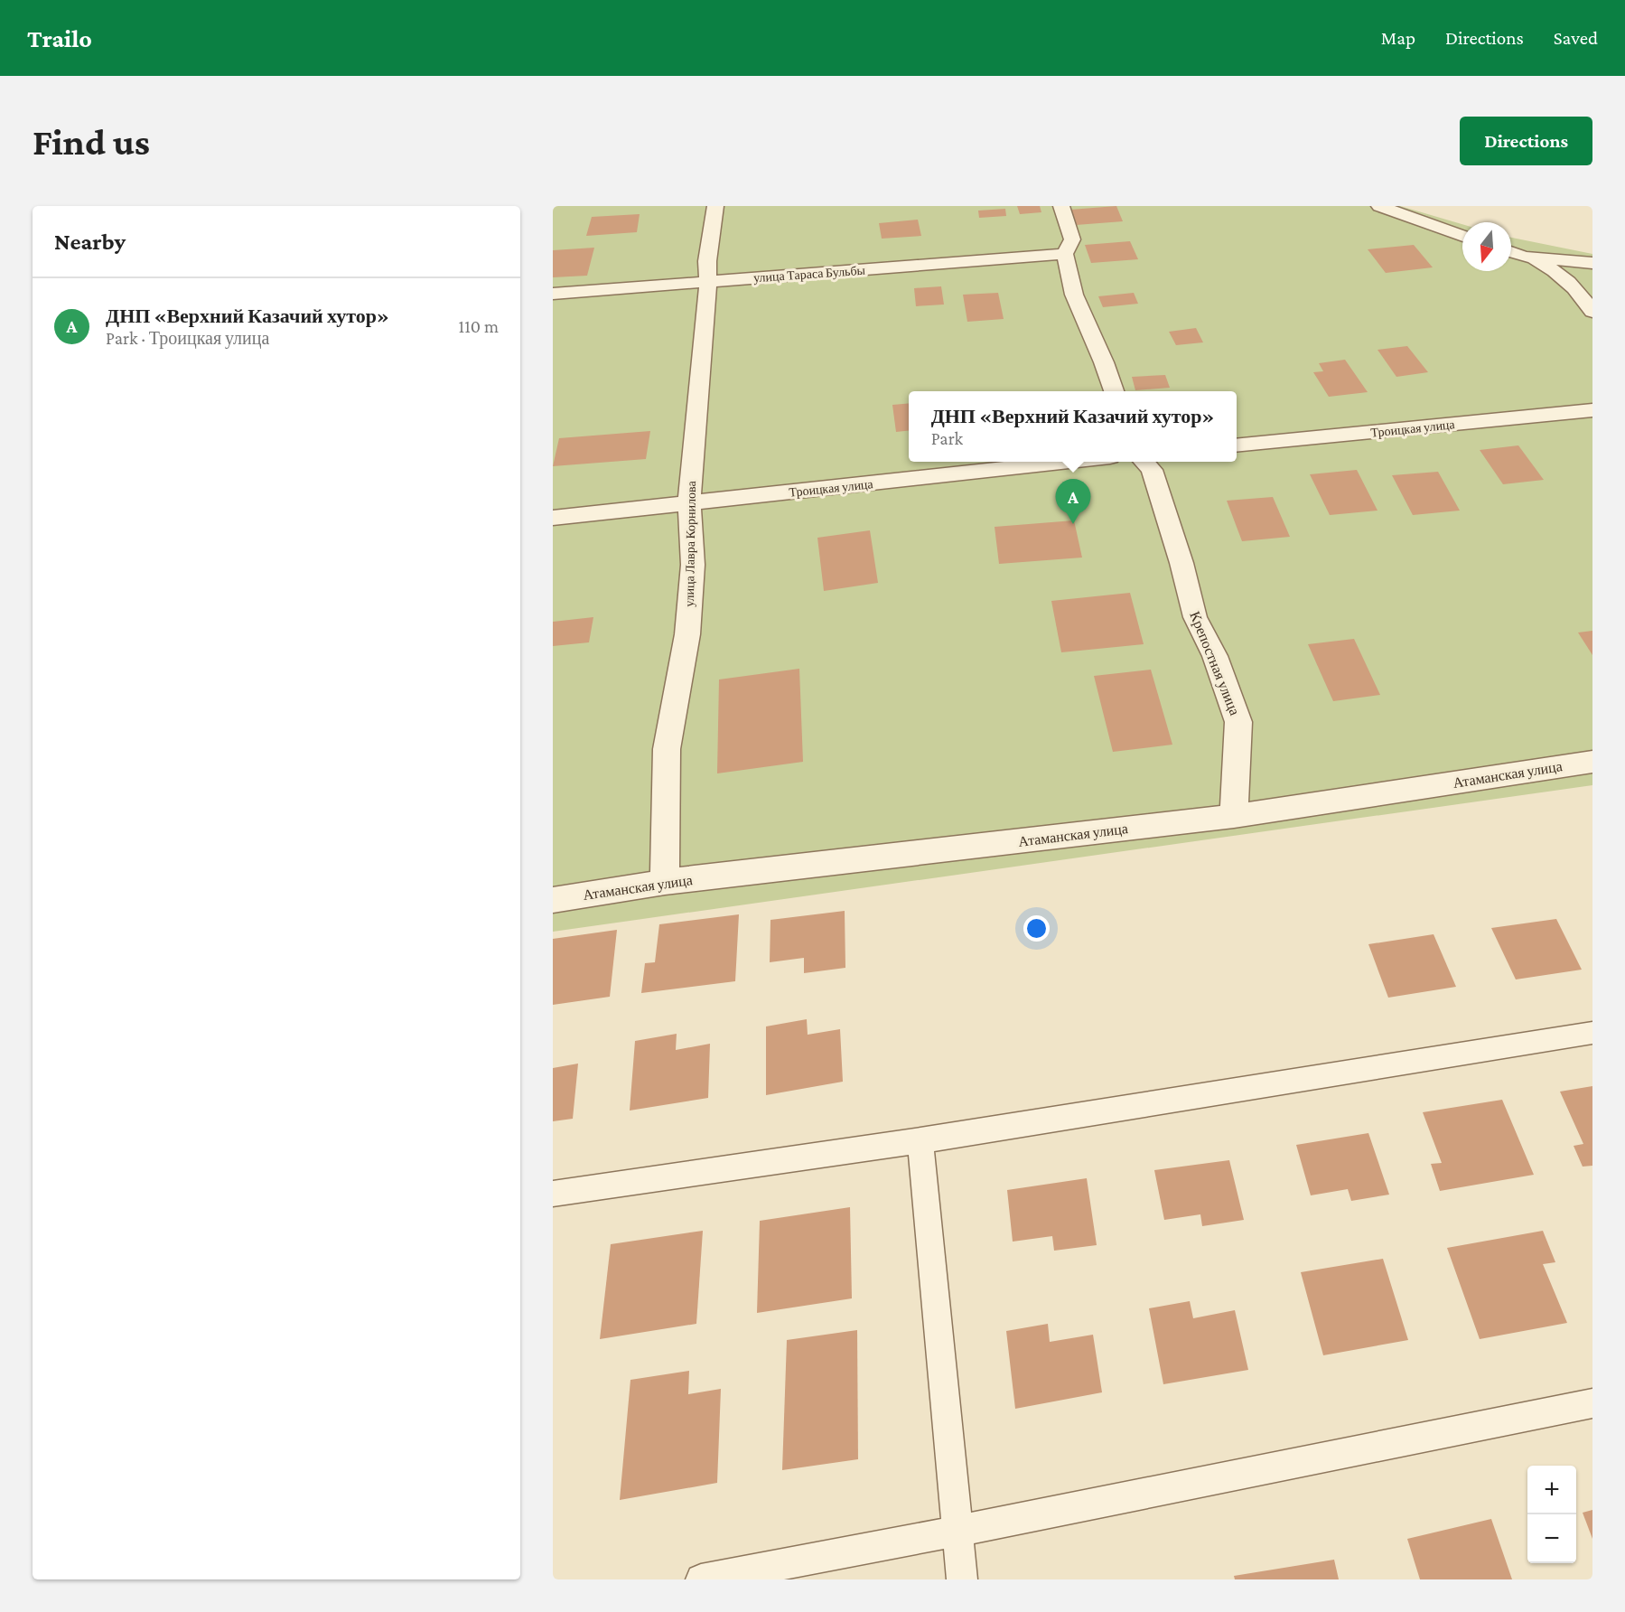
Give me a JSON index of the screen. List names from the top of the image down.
{
  "streets": {
    "street": [
      "улица Тараса Бульбы",
      "Троицкая улица",
      "улица Лавра Корнилова",
      "Крепостная улица",
      "Атаманская улица"
    ]
  },
  "crossings": [
    ["улица Тараса Бульбы", "улица Лавра Корнилова"],
    ["Троицкая улица", "улица Лавра Корнилова"],
    ["улица Лавра Корнилова", "Атаманская улица"],
    ["Крепостная улица", "Атаманская улица"]
  ],
  "north": "bottom",
  "page": {
    "header": "Trailo",
    "nav": ["Map", "Directions", "Saved"],
    "buttons": "Directions",
    "title": "Find us",
    "heading": "Nearby",
    "list": [
      {
        "mark": "A",
        "name": "ДНП «Верхний Казачий хутор»",
        "note": "Park · Троицкая улица",
        "value": "110 m"
      }
    ],
    "popup": ["ДНП «Верхний Казачий хутор»", "Park"],
    "pins": "A",
    "map_buttons": ["+", "−"]
  }
}
